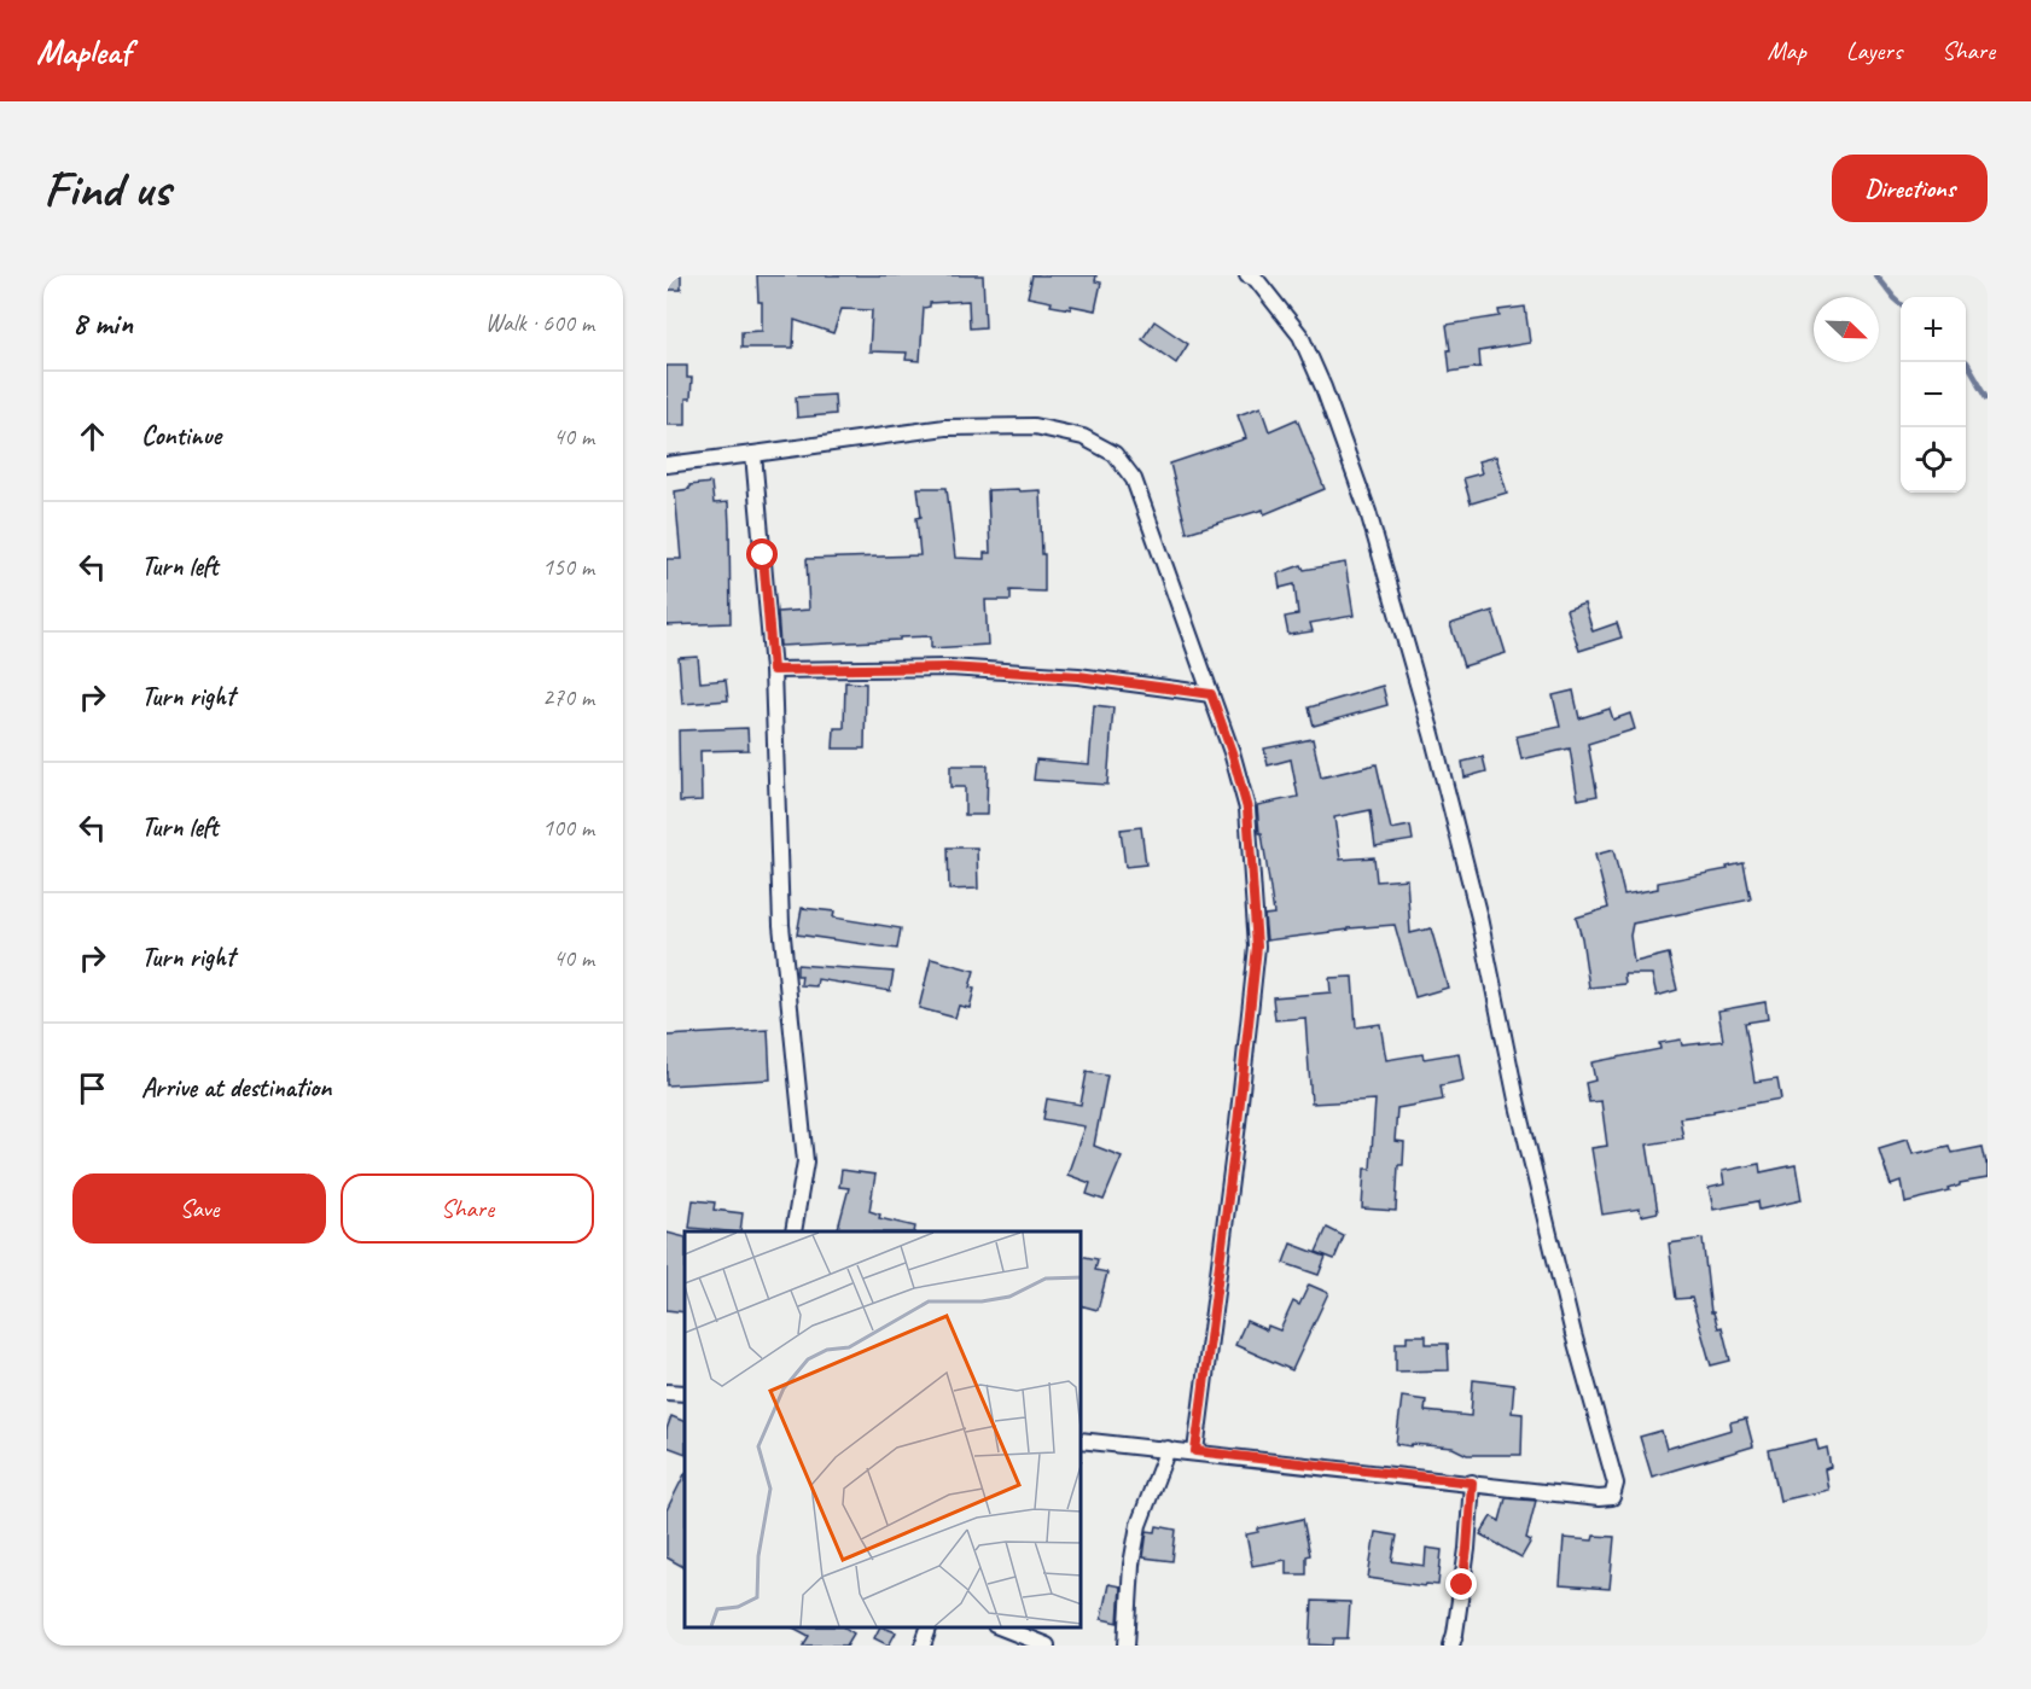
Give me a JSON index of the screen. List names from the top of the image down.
{
  "north": "bottom right",
  "page": {
    "header": "Mapleaf",
    "nav": ["Map", "Layers", "Share"],
    "buttons": [
      "Directions",
      ["Save", "Share"]
    ],
    "title": "Find us",
    "heading": ["8 min", "Walk · 600 m"],
    "map_buttons": ["+", "−"],
    "list": [
      ["Continue", "40 m"],
      ["Turn left", "150 m"],
      ["Turn right", "270 m"],
      ["Turn left", "100 m"],
      ["Turn right", "40 m"],
      "Arrive at destination"
    ]
  }
}
